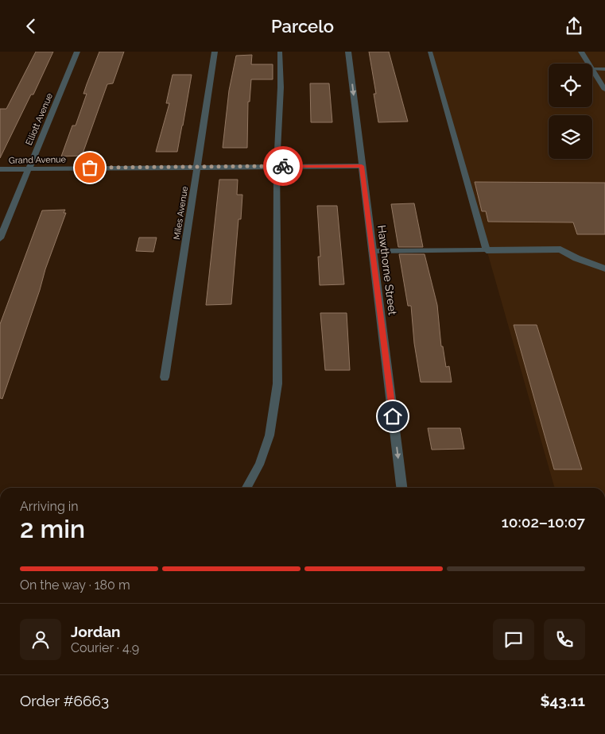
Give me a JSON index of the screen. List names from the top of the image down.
{
  "streets": {
    "street": [
      "Elliott Avenue",
      "Grand Avenue",
      "Miles Avenue",
      "Hawthorne Street"
    ]
  },
  "crossings": [
    ["Elliott Avenue", "Grand Avenue"],
    ["Grand Avenue", "Miles Avenue"],
    ["Grand Avenue", "Hawthorne Street"]
  ],
  "one_way": ["Hawthorne Street"],
  "page": {
    "header": "Parcelo",
    "heading": ["2 min", "Arriving in", "10:02–10:07"],
    "panel": [
      "Jordan",
      "Courier · 4.9",
      "Order #6663",
      "$43.11"
    ],
    "bar": "On the way · 180 m"
  }
}
